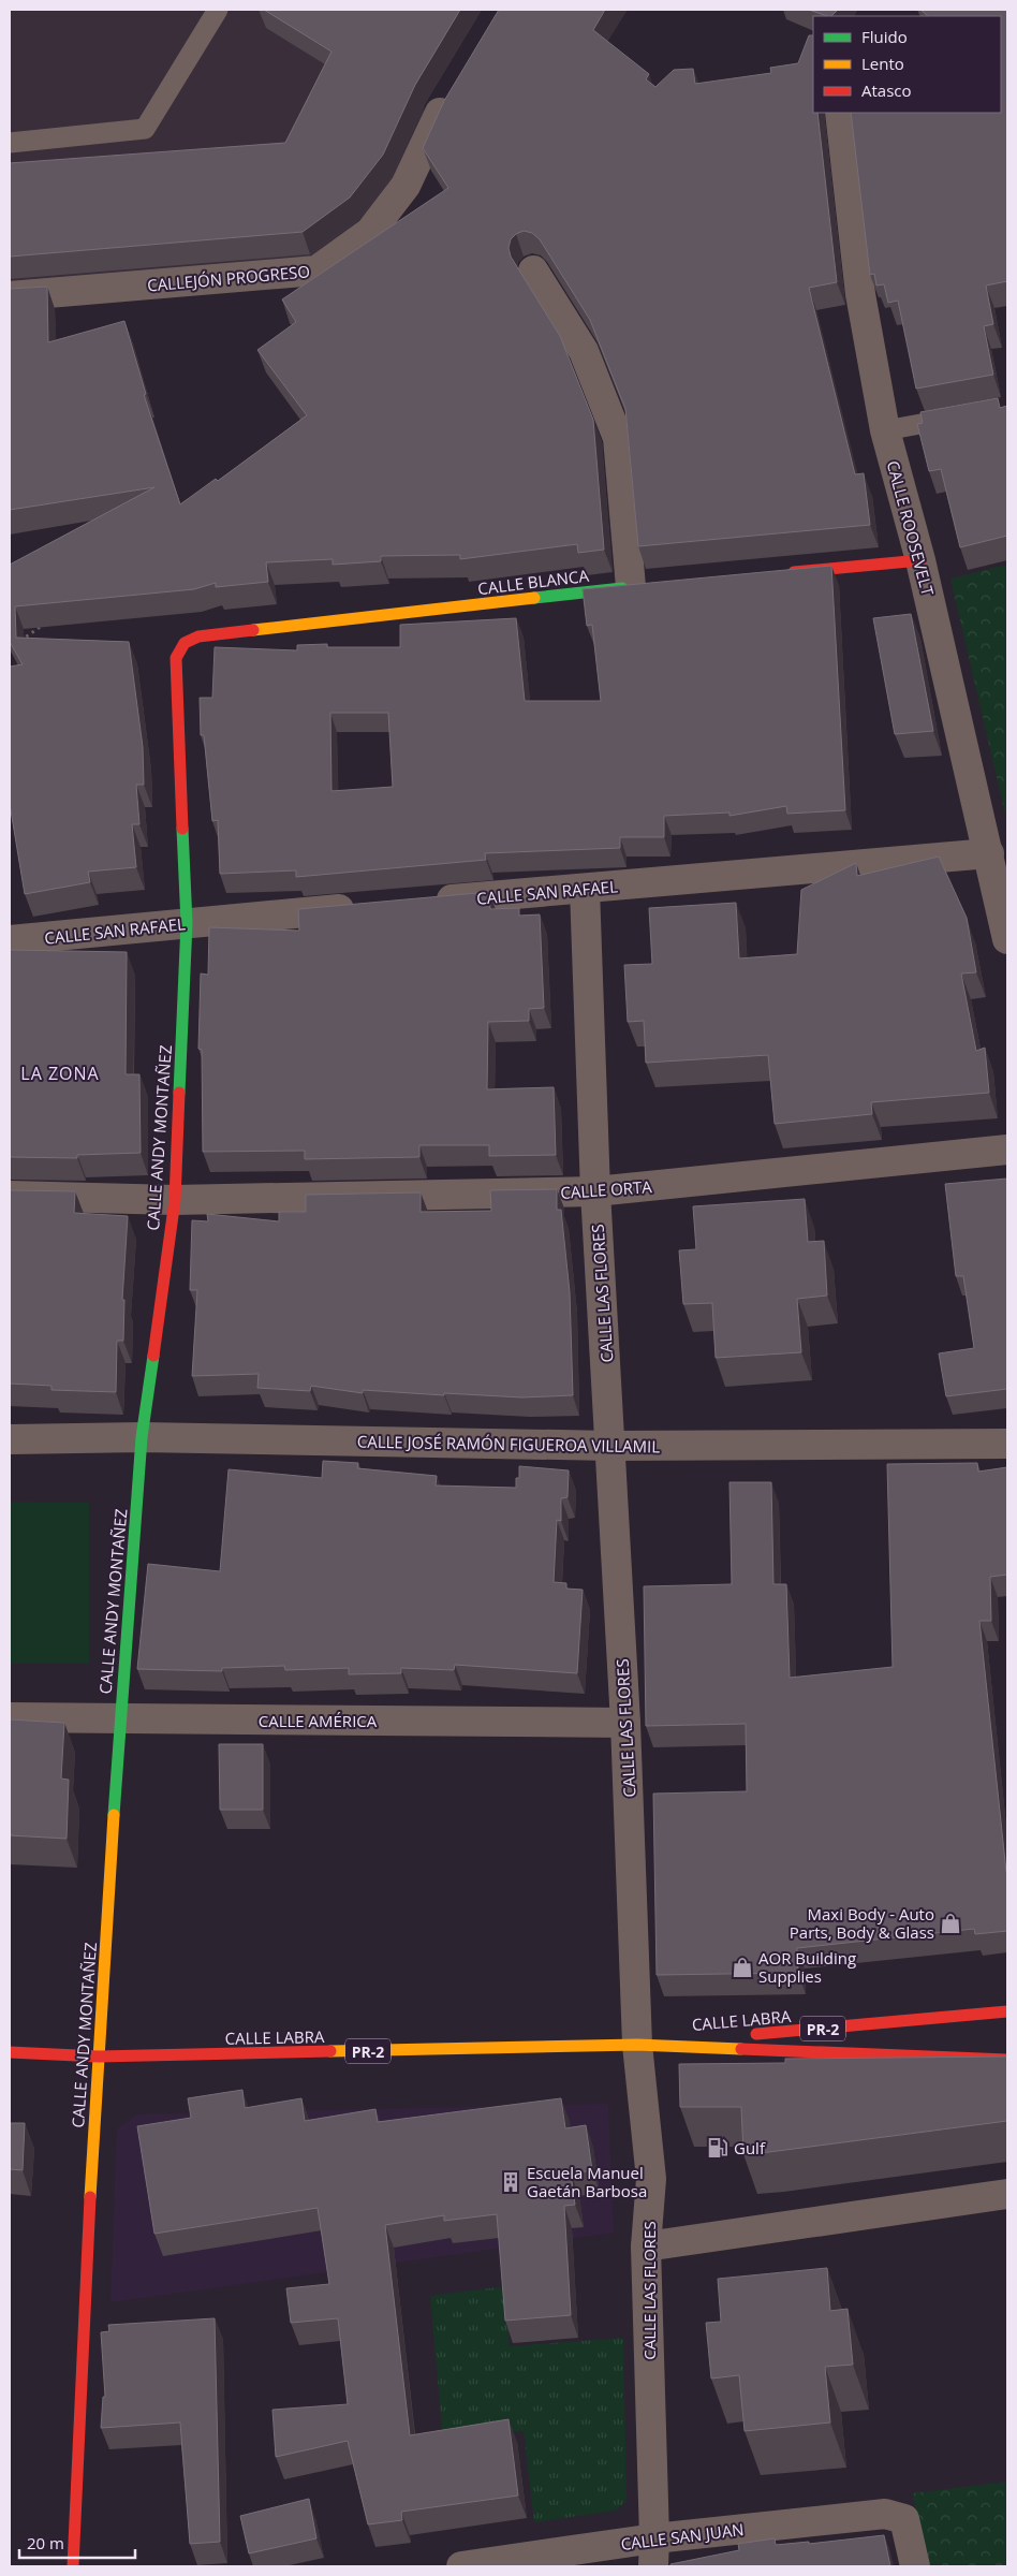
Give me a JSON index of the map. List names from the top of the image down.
{
  "streets": {
    "street": [
      "CALLEJÓN PROGRESO",
      "CALLE ROOSEVELT",
      "CALLE BLANCA",
      "CALLE SAN RAFAEL",
      "CALLE ANDY MONTAÑEZ",
      "CALLE ORTA",
      "CALLE LAS FLORES",
      "CALLE JOSÉ RAMÓN FIGUEROA VILLAMIL",
      "CALLE AMÉRICA",
      "CALLE LABRA",
      "PR-2",
      "CALLE SAN JUAN"
    ]
  },
  "crossings": [
    ["CALLE ROOSEVELT", "CALLE SAN RAFAEL"],
    ["CALLE BLANCA", "CALLE ANDY MONTAÑEZ"],
    ["CALLE SAN RAFAEL", "CALLE ANDY MONTAÑEZ"],
    ["CALLE SAN RAFAEL", "CALLE LAS FLORES"],
    ["CALLE ANDY MONTAÑEZ", "CALLE ORTA"],
    ["CALLE ANDY MONTAÑEZ", "CALLE JOSÉ RAMÓN FIGUEROA VILLAMIL"],
    ["CALLE ANDY MONTAÑEZ", "CALLE AMÉRICA"],
    ["CALLE ANDY MONTAÑEZ", "CALLE LABRA"],
    ["CALLE ORTA", "CALLE LAS FLORES"],
    ["CALLE LAS FLORES", "CALLE JOSÉ RAMÓN FIGUEROA VILLAMIL"],
    ["CALLE LAS FLORES", "CALLE AMÉRICA"],
    ["CALLE LAS FLORES", "CALLE LABRA"],
    ["CALLE LAS FLORES", "CALLE SAN JUAN"]
  ],
  "districts": ["LA ZONA"],
  "places": {
    "shop": ["Maxi Body - Auto Parts, Body & Glass", "AOR Building Supplies"],
    "fuel station": ["Gulf"],
    "building": ["Escuela Manuel Gaetán Barbosa"]
  },
  "legend": ["Fluido", "Lento", "Atasco"],
  "scale_bar": "20 m"
}
